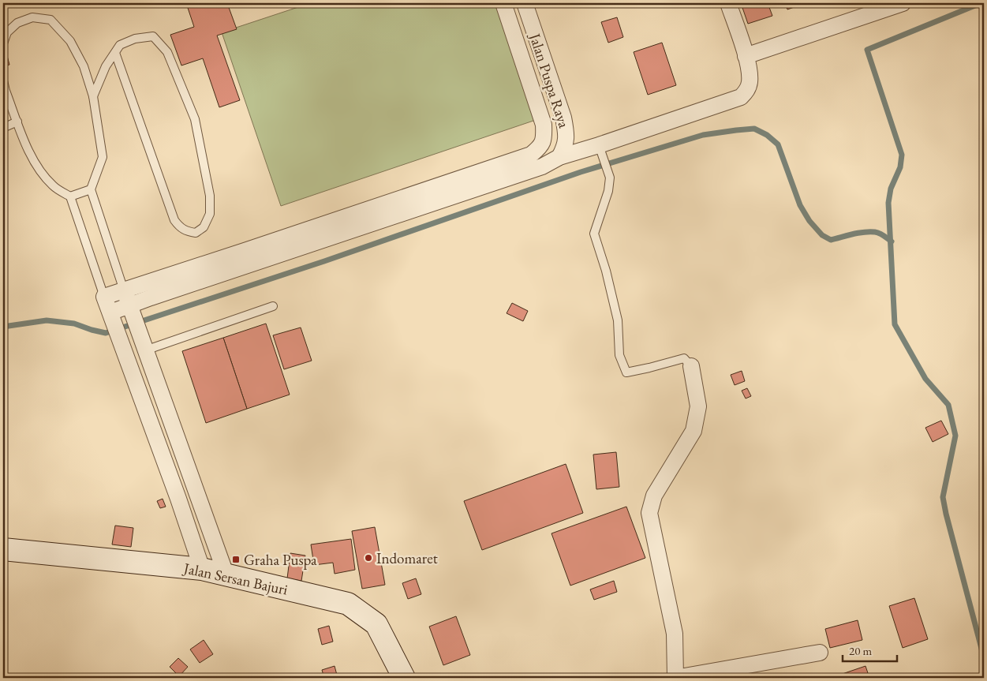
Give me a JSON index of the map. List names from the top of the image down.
{
  "streets": {
    "main road": ["Jalan Sersan Bajuri"],
    "street": ["Jalan Puspa Raya"]
  },
  "places": {
    "other": ["Indomaret"],
    "transit": ["Graha Puspa"]
  },
  "scale_bar": "20 m"
}
